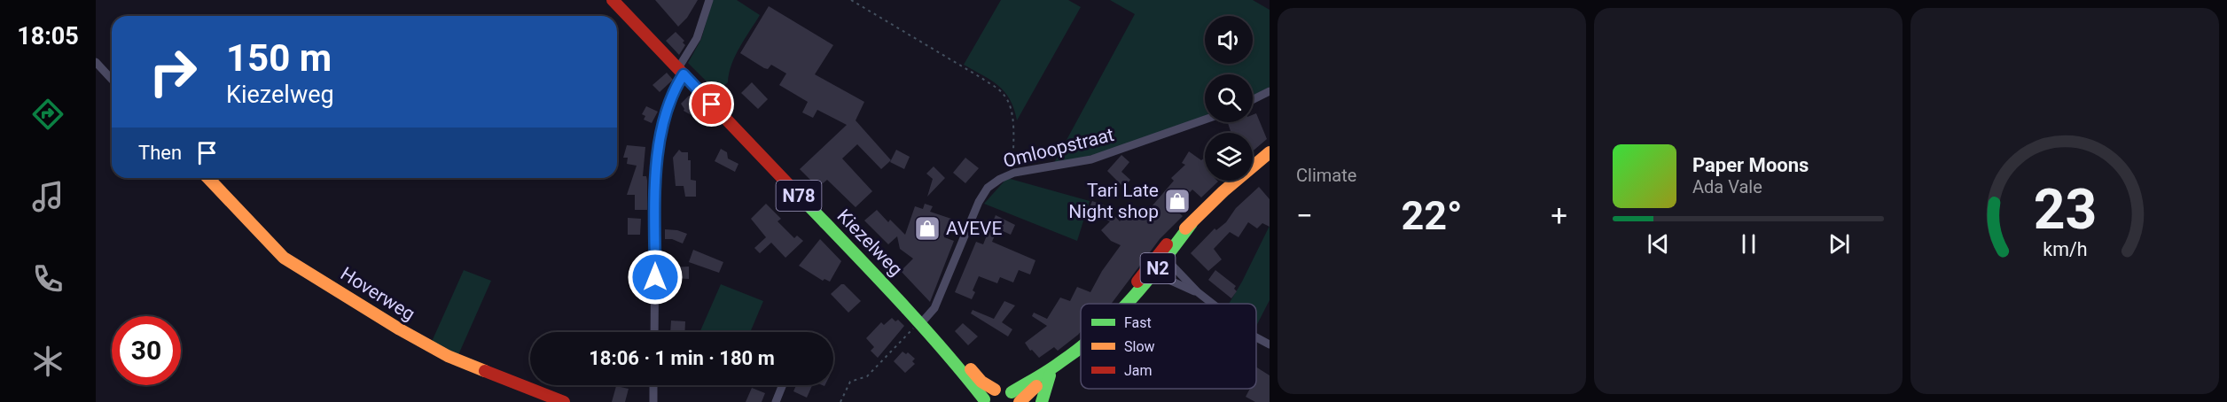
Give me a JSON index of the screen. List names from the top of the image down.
{
  "streets": {
    "main road": [
      "N78",
      "Kiezelweg",
      "N2",
      "Hoverweg"
    ],
    "street": ["Omloopstraat"]
  },
  "crossings": [
    ["Omloopstraat", "Kiezelweg"],
    ["Kiezelweg", "N2"]
  ],
  "places": {
    "shop": ["Tari Late Night shop", "AVEVE"]
  },
  "legend": ["Fast", "Slow", "Jam"],
  "page": {
    "tabs": "18:05",
    "tile": "Climate",
    "turn": ["150 m", "Kiezelweg"],
    "then": "Then",
    "song": ["Paper Moons", "Ada Vale"],
    "heat": ["−", "22°", "+"],
    "limit": "30",
    "trip": "18:06 · 1 min · 180 m",
    "gauge": ["23", "km/h"]
  }
}
